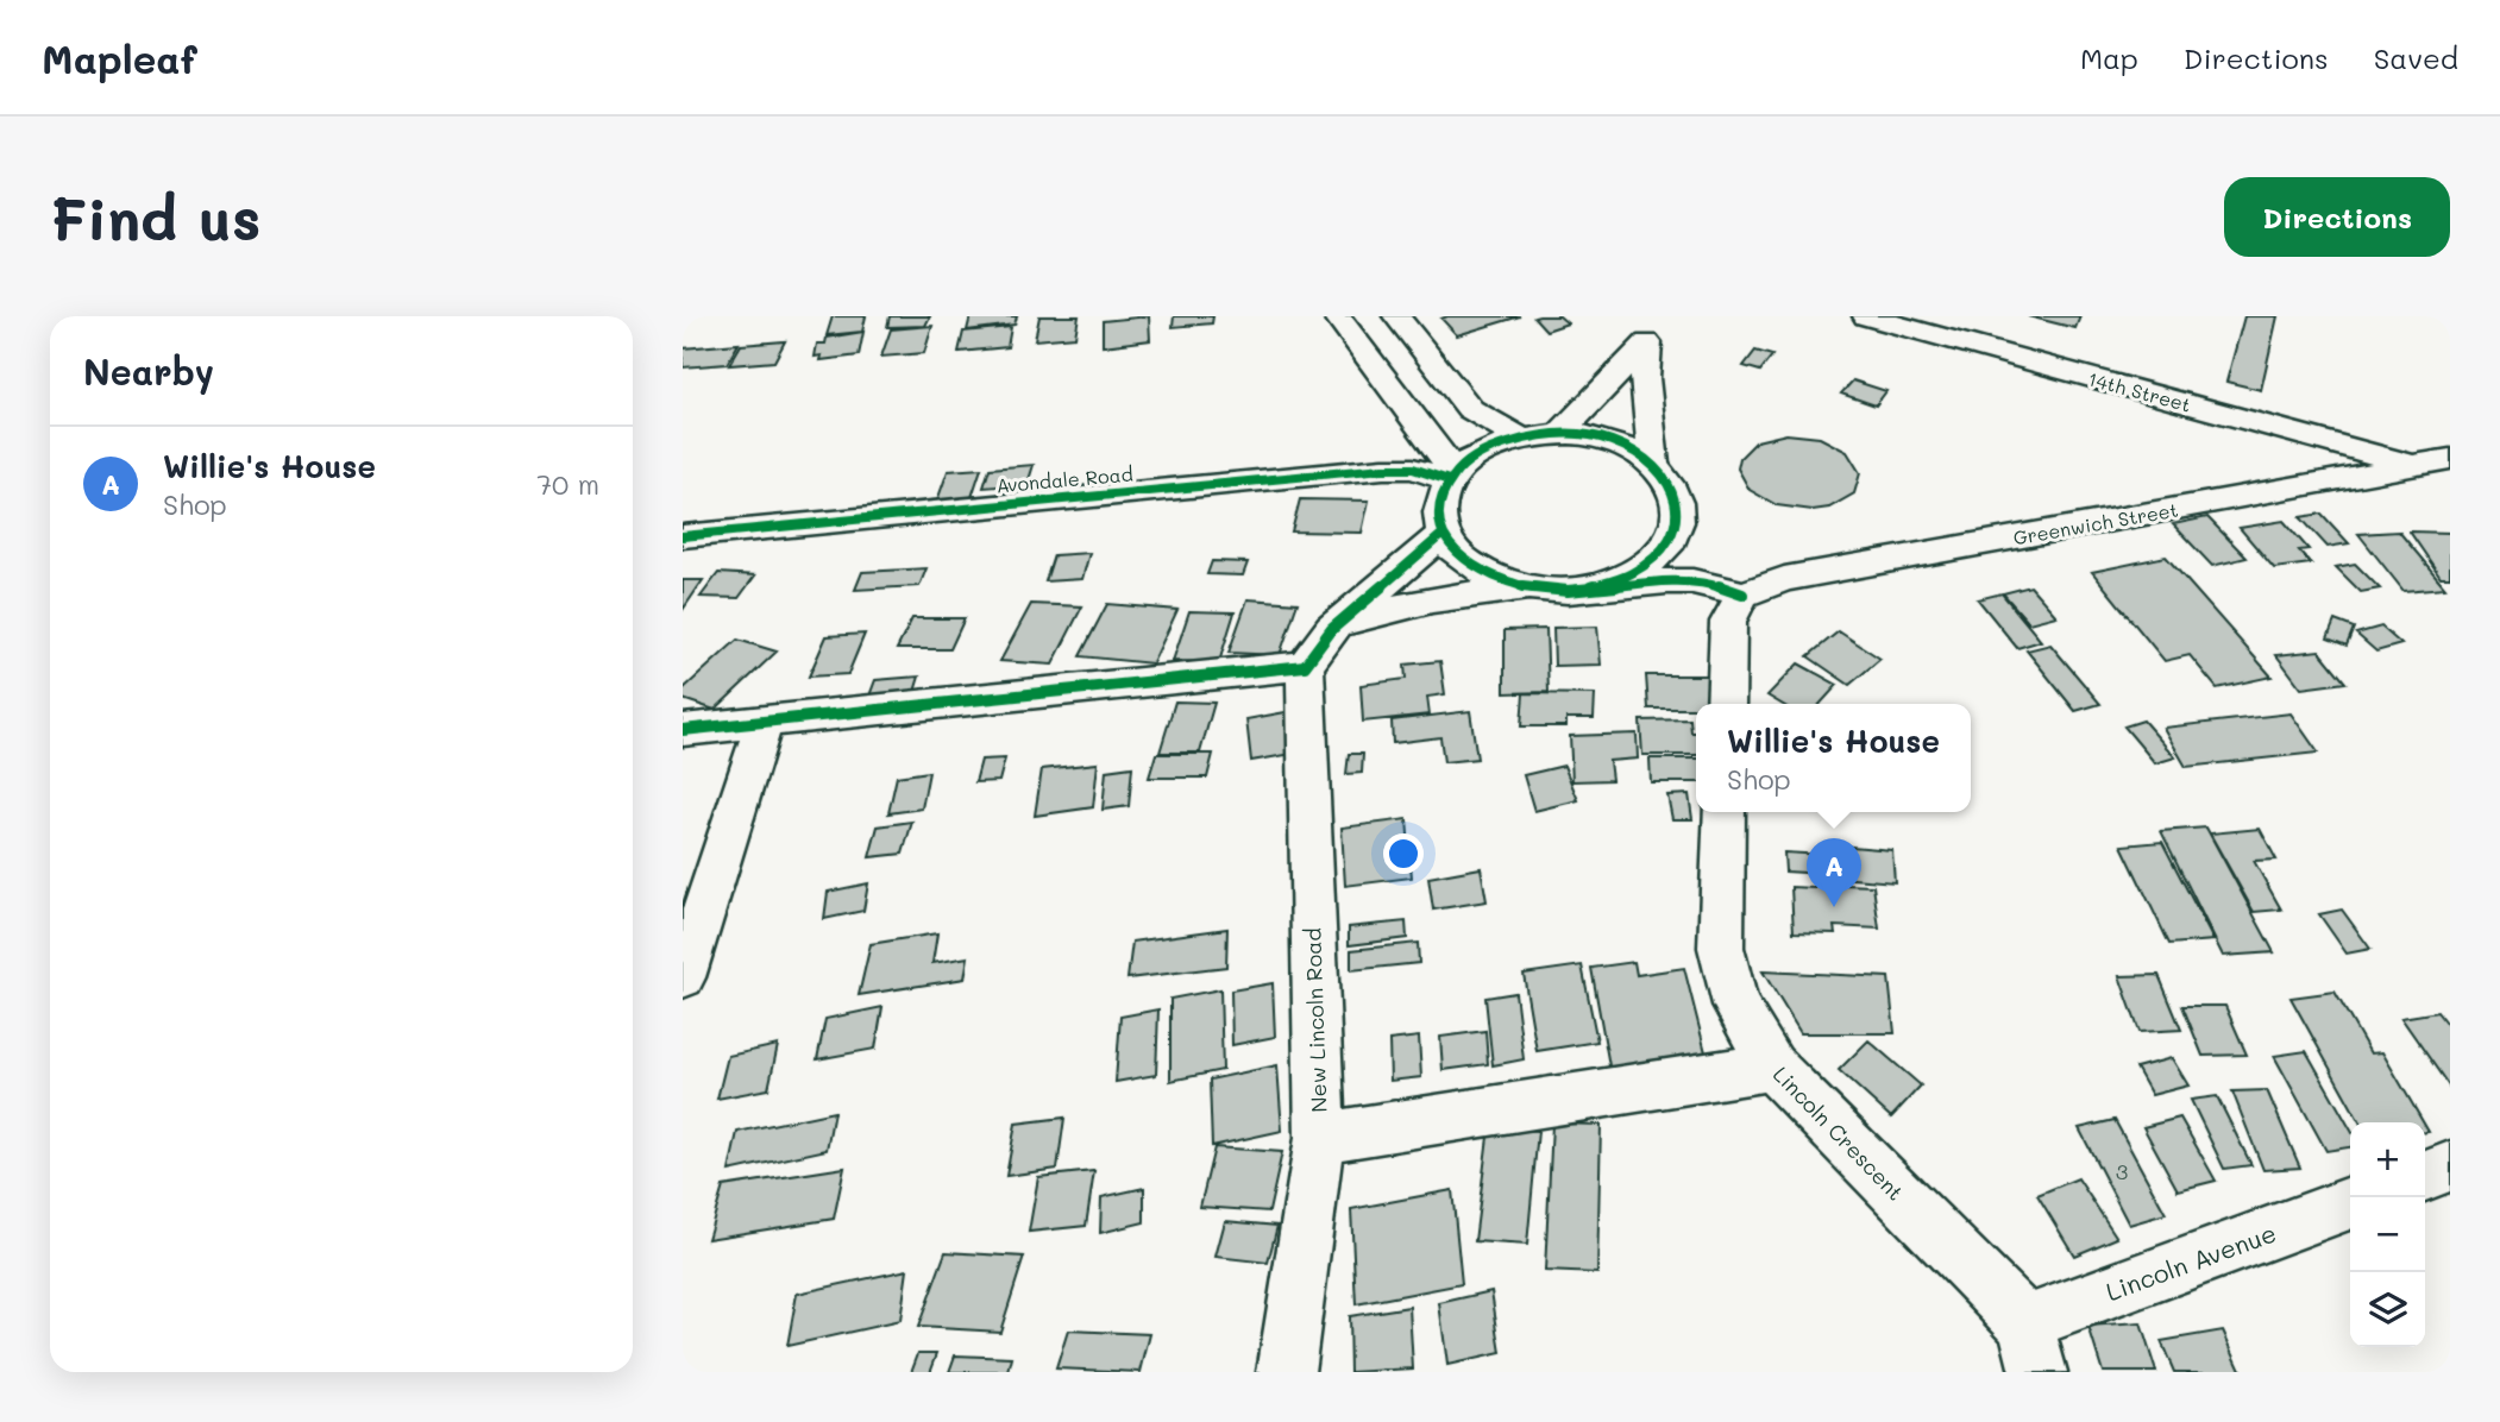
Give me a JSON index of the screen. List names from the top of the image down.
{
  "streets": {
    "street": [
      "14th Street",
      "Avondale Road",
      "Greenwich Street",
      "New Lincoln Road",
      "Lincoln Crescent",
      "Lincoln Avenue"
    ]
  },
  "crossings": [
    ["14th Street", "Greenwich Street"],
    ["Lincoln Crescent", "Lincoln Avenue"]
  ],
  "house_numbers": ["3"],
  "page": {
    "header": "Mapleaf",
    "nav": ["Map", "Directions", "Saved"],
    "buttons": "Directions",
    "title": "Find us",
    "heading": "Nearby",
    "list": [
      {
        "mark": "A",
        "name": "Willie's House",
        "note": "Shop",
        "value": "70 m"
      }
    ],
    "popup": ["Willie's House", "Shop"],
    "pins": "A",
    "map_buttons": ["+", "−"]
  }
}
